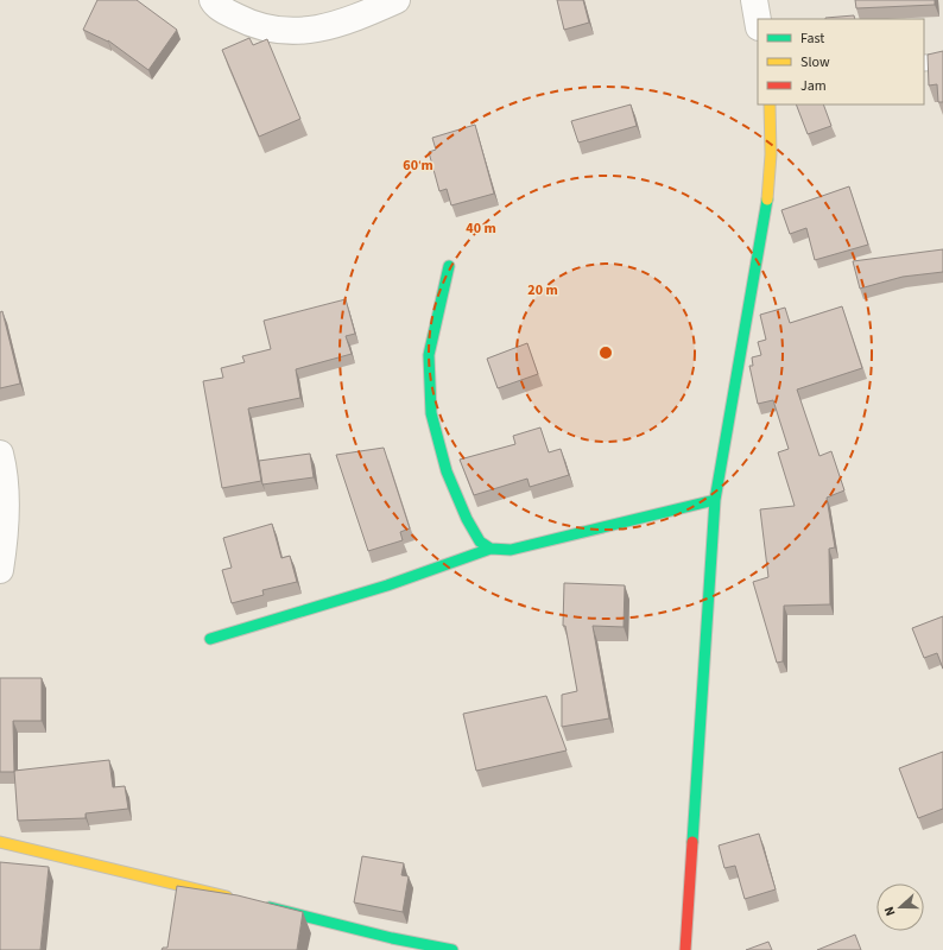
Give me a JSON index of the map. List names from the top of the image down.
{
  "legend": ["Fast", "Slow", "Jam"],
  "north": "left",
  "rings": ["60 m", "40 m", "20 m"]
}
